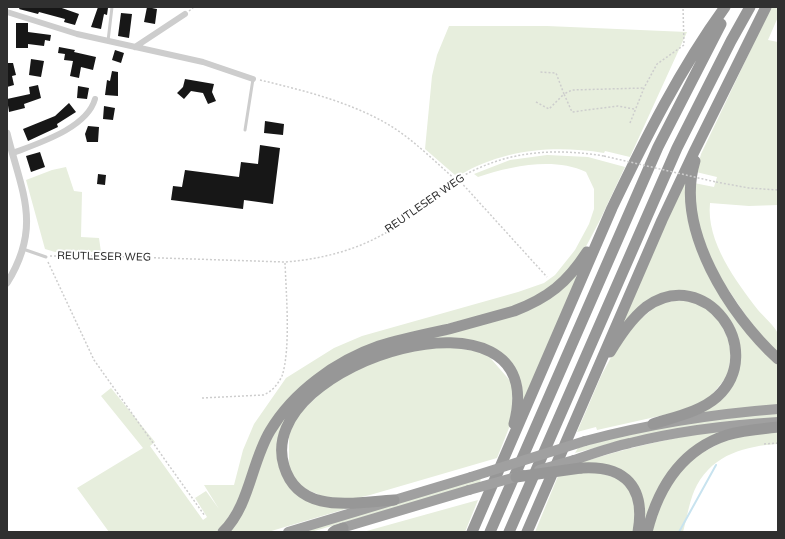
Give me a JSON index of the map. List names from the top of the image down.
{
  "streets": {
    "lane": ["REUTLESER WEG"]
  }
}
